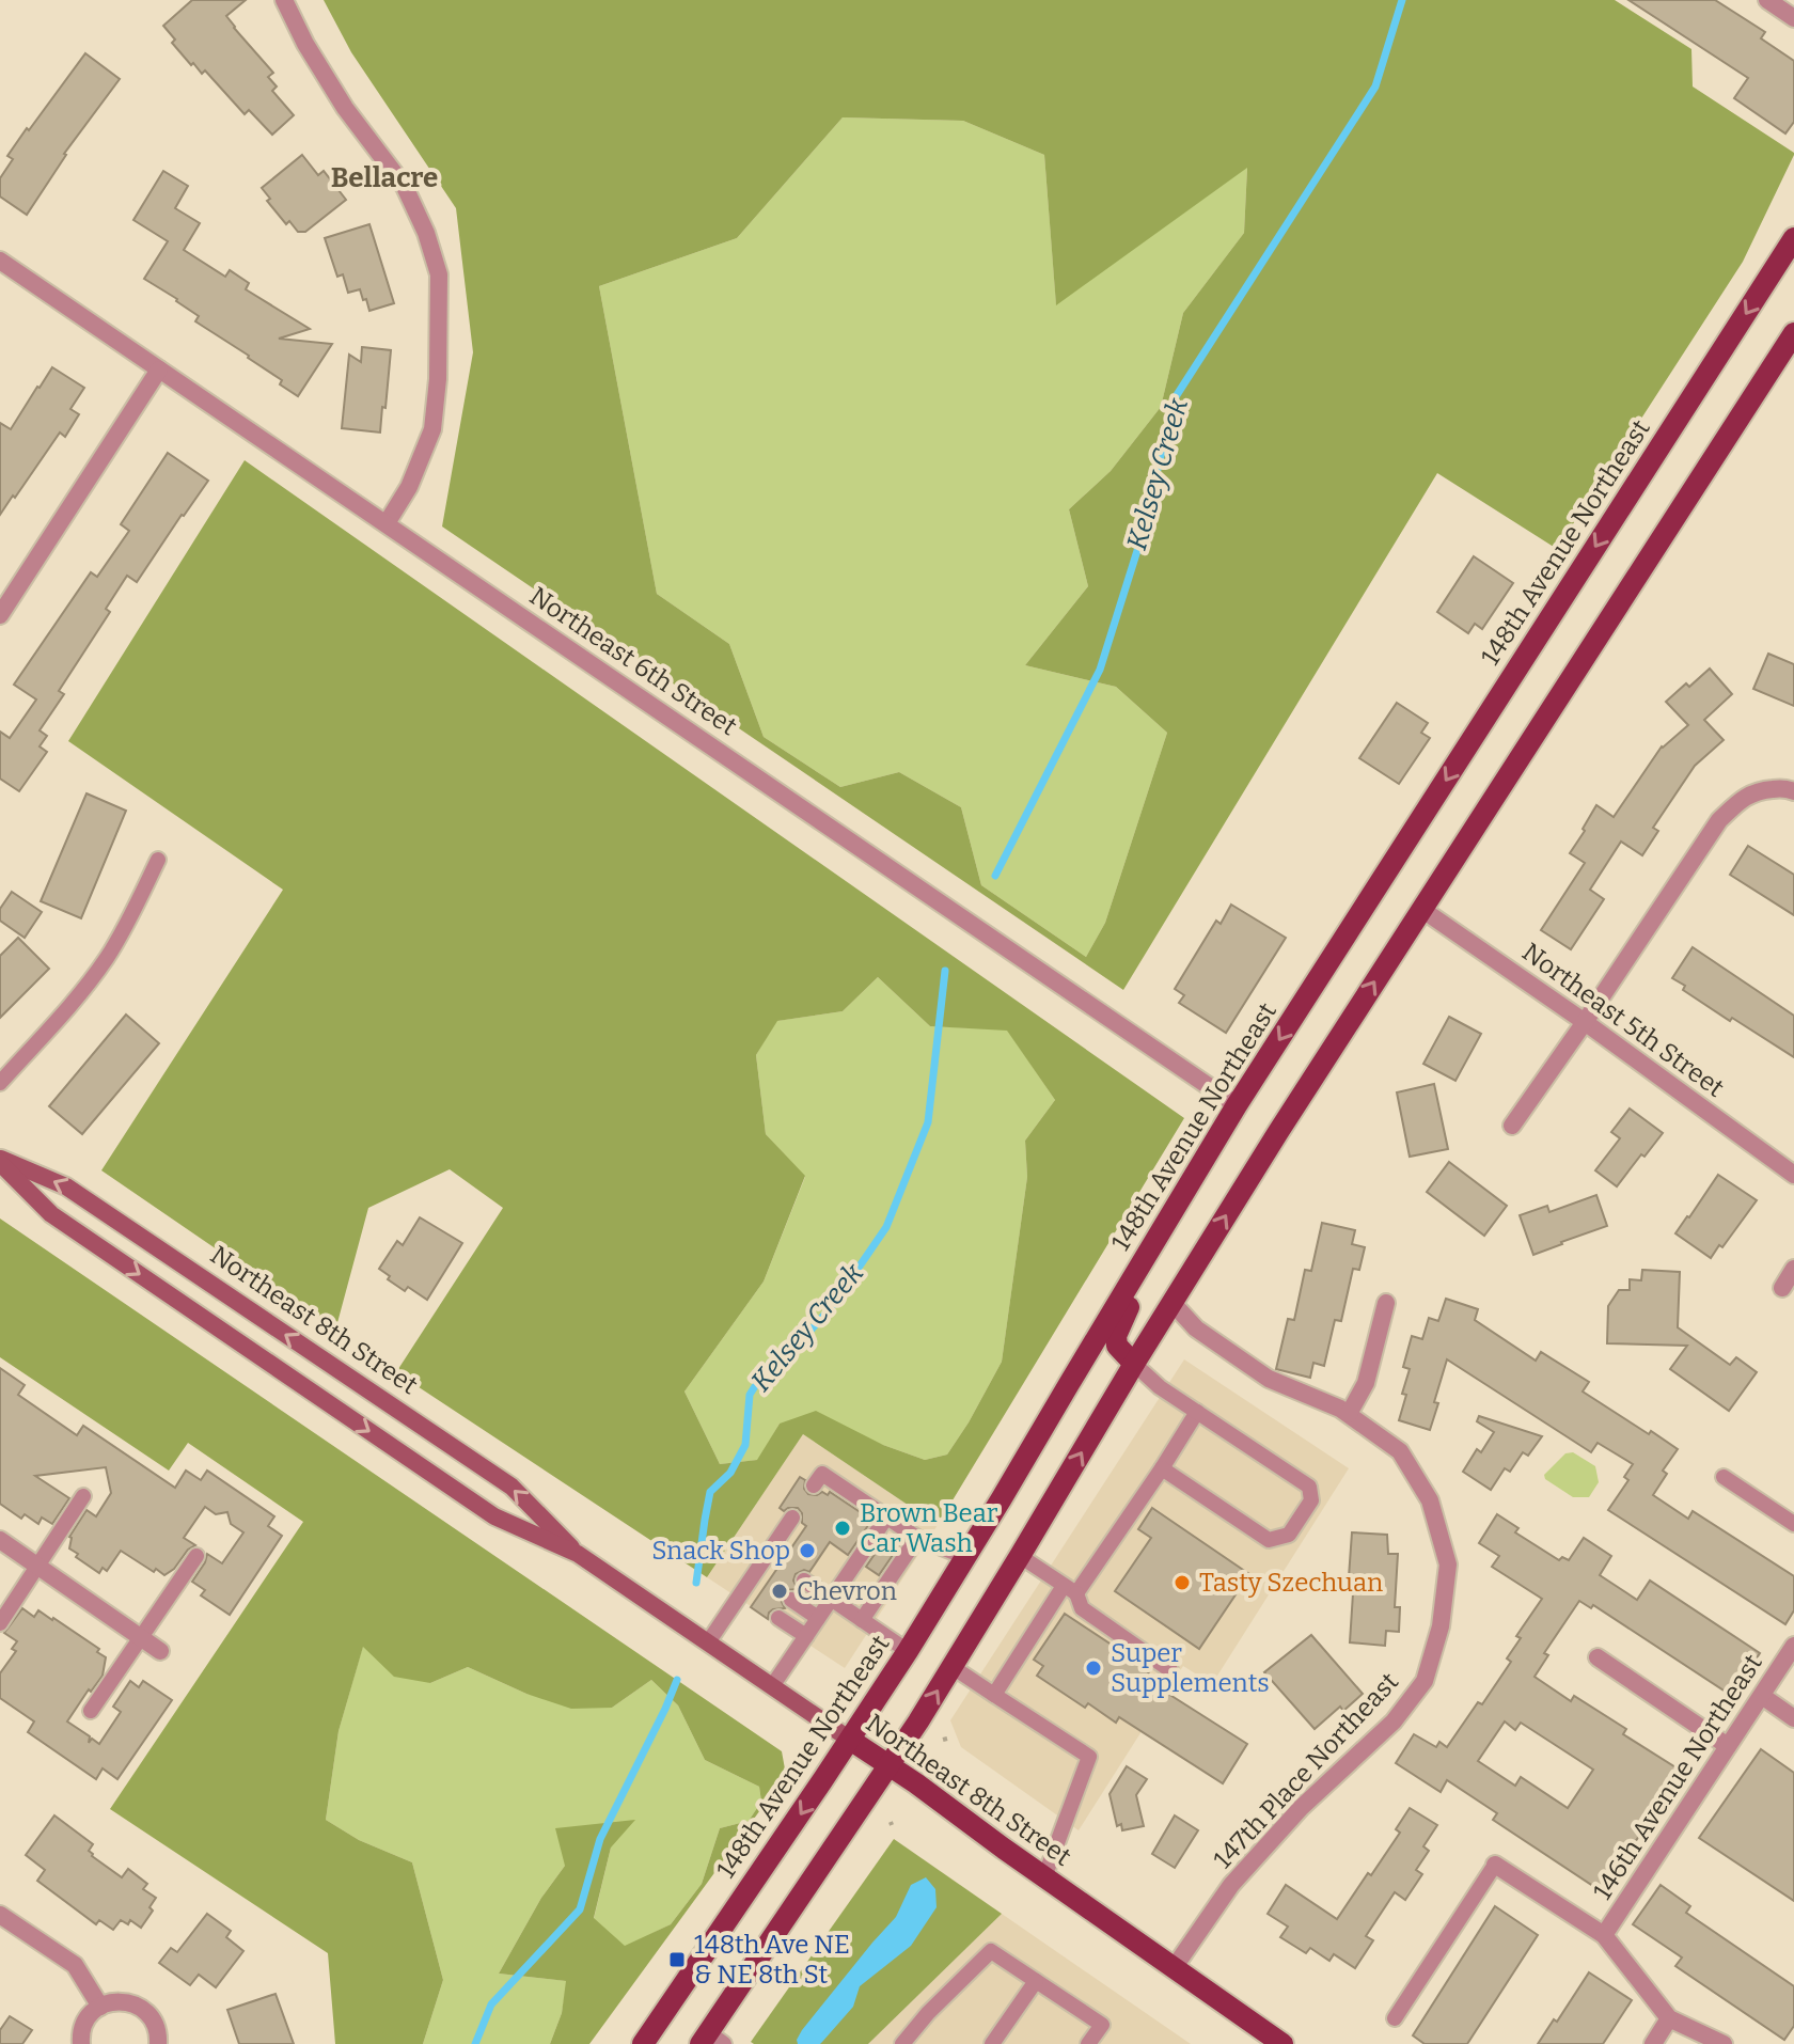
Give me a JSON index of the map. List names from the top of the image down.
{
  "streets": {
    "main road": ["148th Avenue Northeast", "Northeast 8th Street"],
    "street": [
      "Northeast 6th Street",
      "Northeast 5th Street",
      "147th Place Northeast",
      "146th Avenue Northeast"
    ]
  },
  "crossings": [
    ["148th Avenue Northeast", "Northeast 6th Street"],
    ["148th Avenue Northeast", "Northeast 8th Street"],
    ["Northeast 8th Street", "147th Place Northeast"]
  ],
  "districts": ["Bellacre"],
  "water": ["Kelsey Creek"],
  "places": {
    "other": [
      "Brown Bear Car Wash",
      "Snack Shop",
      "Tasty Szechuan",
      "Chevron",
      "Super Supplements"
    ],
    "transit": ["148th Ave NE & NE 8th St"]
  }
}
